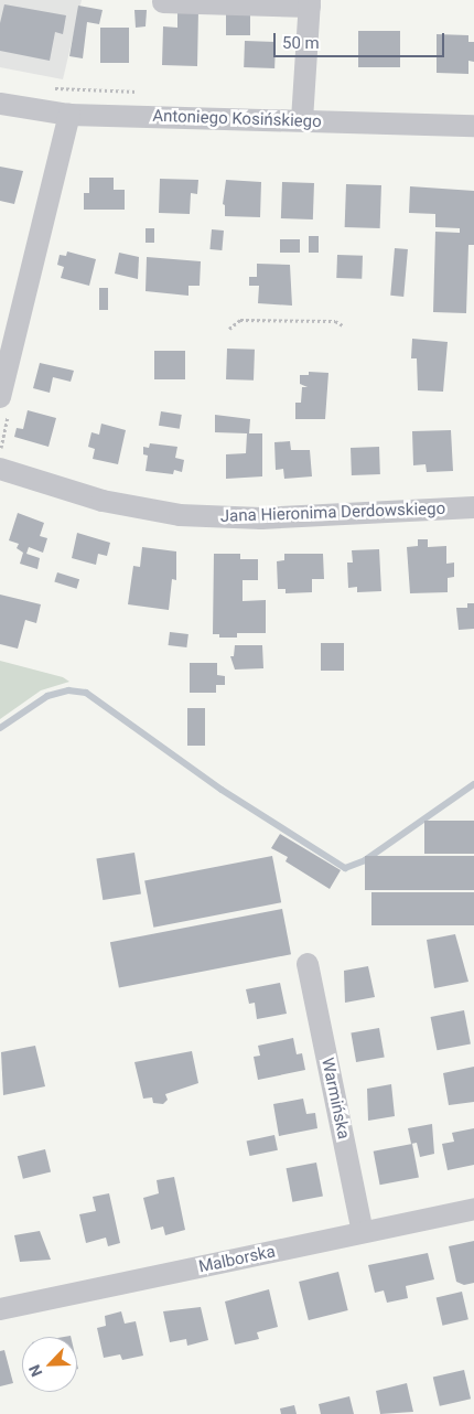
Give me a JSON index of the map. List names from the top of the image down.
{
  "streets": {
    "street": [
      "Antoniego Kosińskiego",
      "Jana Hieronima Derdowskiego",
      "Warmińska",
      "Malborska"
    ]
  },
  "crossings": [
    ["Warmińska", "Malborska"]
  ],
  "scale_bar": "50 m",
  "north": "bottom left"
}
